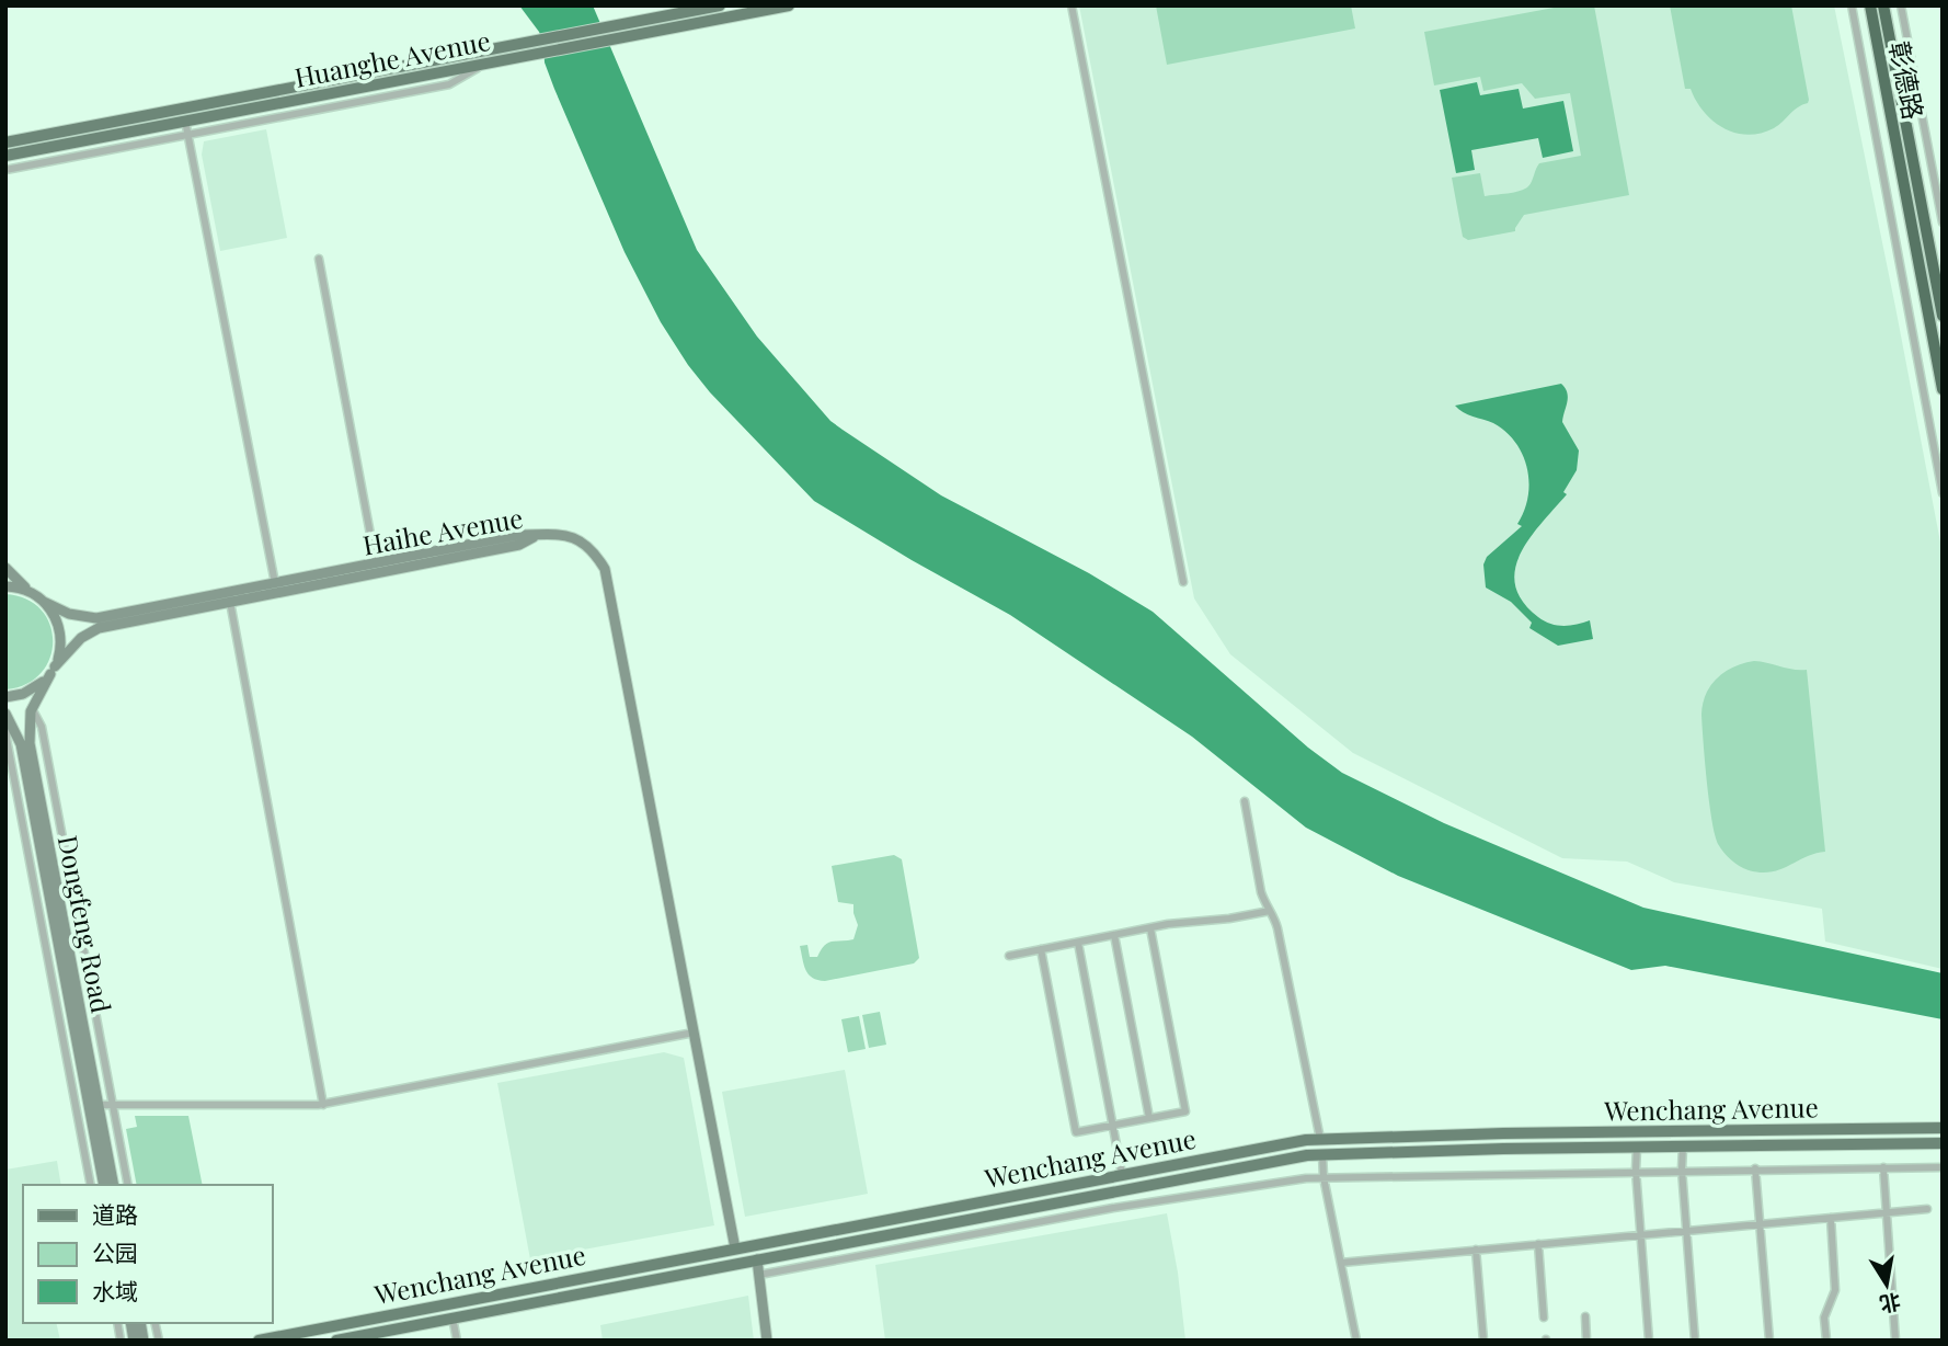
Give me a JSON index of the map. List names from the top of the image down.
{
  "streets": {
    "highway": ["彰德路"],
    "main road": ["Huanghe Avenue", "Wenchang Avenue"],
    "street": ["Haihe Avenue", "Dongfeng Road"]
  },
  "crossings": [
    ["Haihe Avenue", "Dongfeng Road"]
  ],
  "legend": ["道路", "公园", "水域"],
  "north": "bottom"
}
